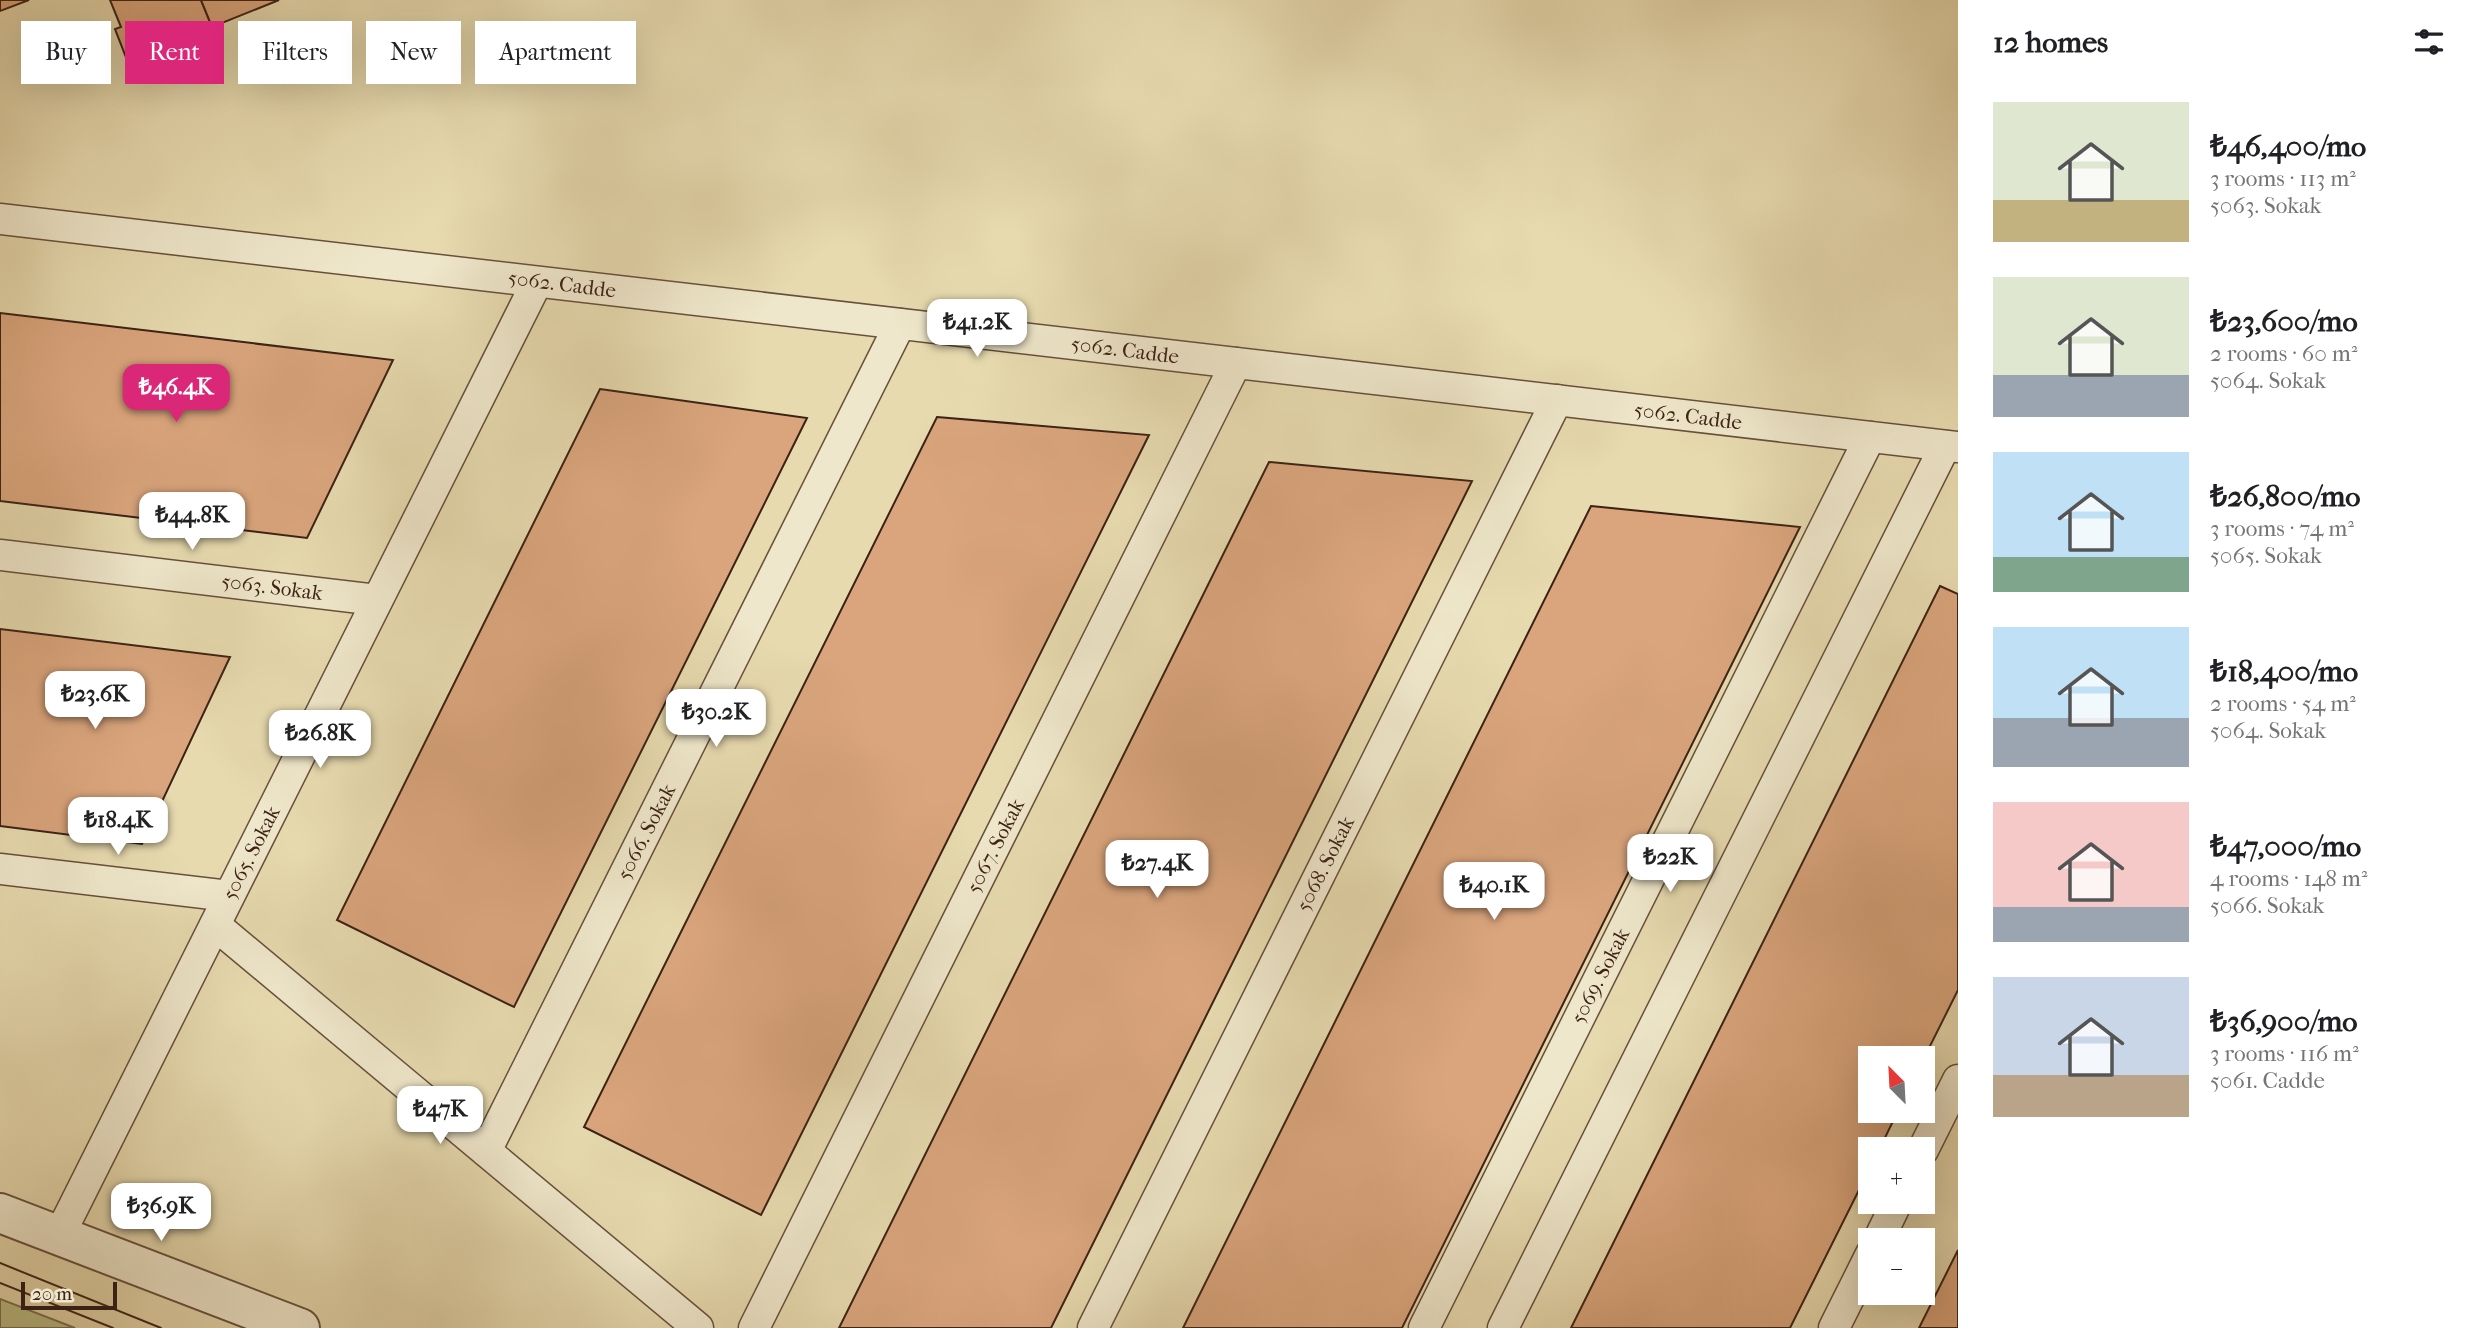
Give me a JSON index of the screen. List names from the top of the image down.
{
  "streets": {
    "street": [
      "5062. Cadde",
      "5063. Sokak",
      "5066. Sokak",
      "5067. Sokak",
      "5065. Sokak",
      "5068. Sokak",
      "5069. Sokak"
    ]
  },
  "crossings": [
    ["5062. Cadde", "5066. Sokak"],
    ["5062. Cadde", "5067. Sokak"],
    ["5062. Cadde", "5065. Sokak"],
    ["5062. Cadde", "5068. Sokak"],
    ["5062. Cadde", "5069. Sokak"],
    ["5063. Sokak", "5065. Sokak"]
  ],
  "scale_bar": "20 m",
  "north": "top left",
  "page": {
    "heading": "12 homes",
    "chip": [
      "Buy",
      "Rent",
      "Filters",
      "New",
      "Apartment"
    ],
    "list": [
      {
        "name": "₺46,400/mo",
        "note": "3 rooms · 113 m² · 5063. Sokak"
      },
      {
        "name": "₺23,600/mo",
        "note": "2 rooms · 60 m² · 5064. Sokak"
      },
      {
        "name": "₺26,800/mo",
        "note": "3 rooms · 74 m² · 5065. Sokak"
      },
      {
        "name": "₺18,400/mo",
        "note": "2 rooms · 54 m² · 5064. Sokak"
      },
      {
        "name": "₺47,000/mo",
        "note": "4 rooms · 148 m² · 5066. Sokak"
      },
      {
        "name": "₺36,900/mo",
        "note": "3 rooms · 116 m² · 5061. Cadde"
      }
    ],
    "price": [
      "₺41.2K",
      "₺46.4K",
      "₺44.8K",
      "₺23.6K",
      "₺30.2K",
      "₺26.8K",
      "₺18.4K",
      "₺22K",
      "₺27.4K",
      "₺40.1K",
      "₺47K",
      "₺36.9K"
    ],
    "map_buttons": ["+", "−"],
    "scale": "20 m"
  }
}
